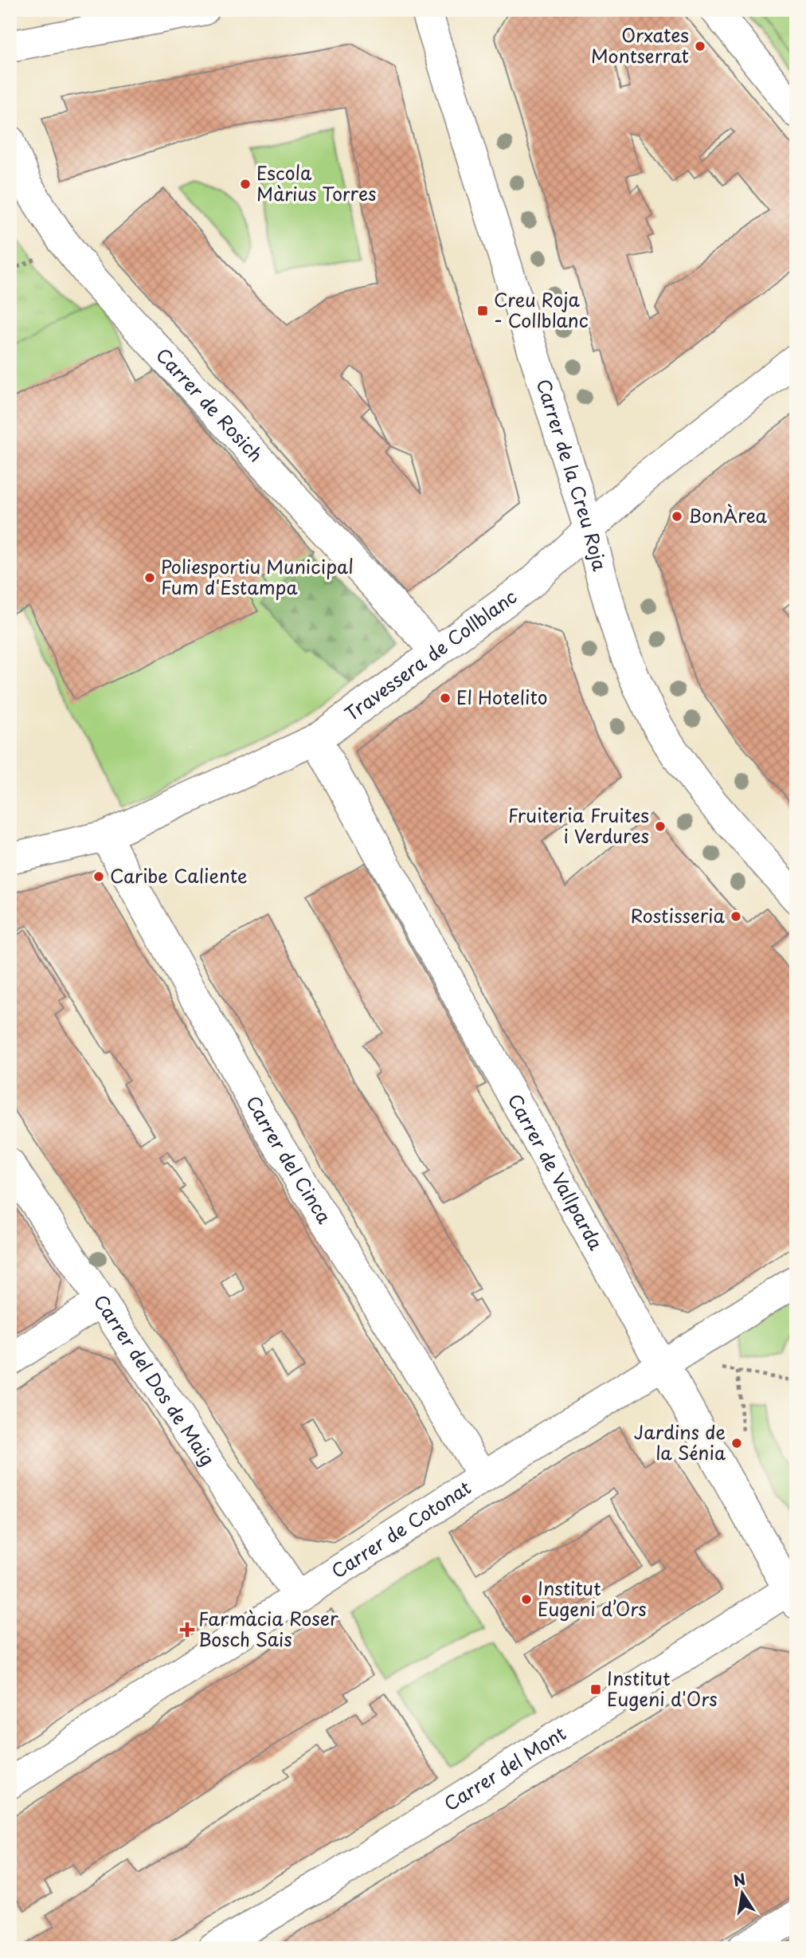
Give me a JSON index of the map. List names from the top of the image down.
{
  "streets": {
    "street": [
      "Carrer de Rosich",
      "Carrer de la Creu Roja",
      "Travessera de Collblanc",
      "Carrer del Cinca",
      "Carrer de Vallparda",
      "Carrer del Dos de Maig",
      "Carrer de Cotonat",
      "Carrer del Mont"
    ]
  },
  "crossings": [
    ["Carrer de Rosich", "Travessera de Collblanc"],
    ["Carrer de la Creu Roja", "Travessera de Collblanc"],
    ["Travessera de Collblanc", "Carrer del Cinca"],
    ["Travessera de Collblanc", "Carrer de Vallparda"],
    ["Carrer del Cinca", "Carrer de Cotonat"],
    ["Carrer de Vallparda", "Carrer de Cotonat"],
    ["Carrer de Vallparda", "Carrer del Mont"],
    ["Carrer del Dos de Maig", "Carrer de Cotonat"]
  ],
  "places": {
    "other": [
      "Orxates Montserrat",
      "Escola Màrius Torres",
      "BonÀrea",
      "Poliesportiu Municipal Fum d'Estampa",
      "El Hotelito",
      "Fruiteria Fruites i Verdures",
      "Caribe Caliente",
      "Rostisseria",
      "Jardins de la Sénia",
      "Institut Eugeni d’Ors"
    ],
    "transit": ["Creu Roja - Collblanc", "Institut Eugeni d'Ors"],
    "health": ["Farmàcia Roser Bosch Sais"]
  },
  "north": "top"
}
